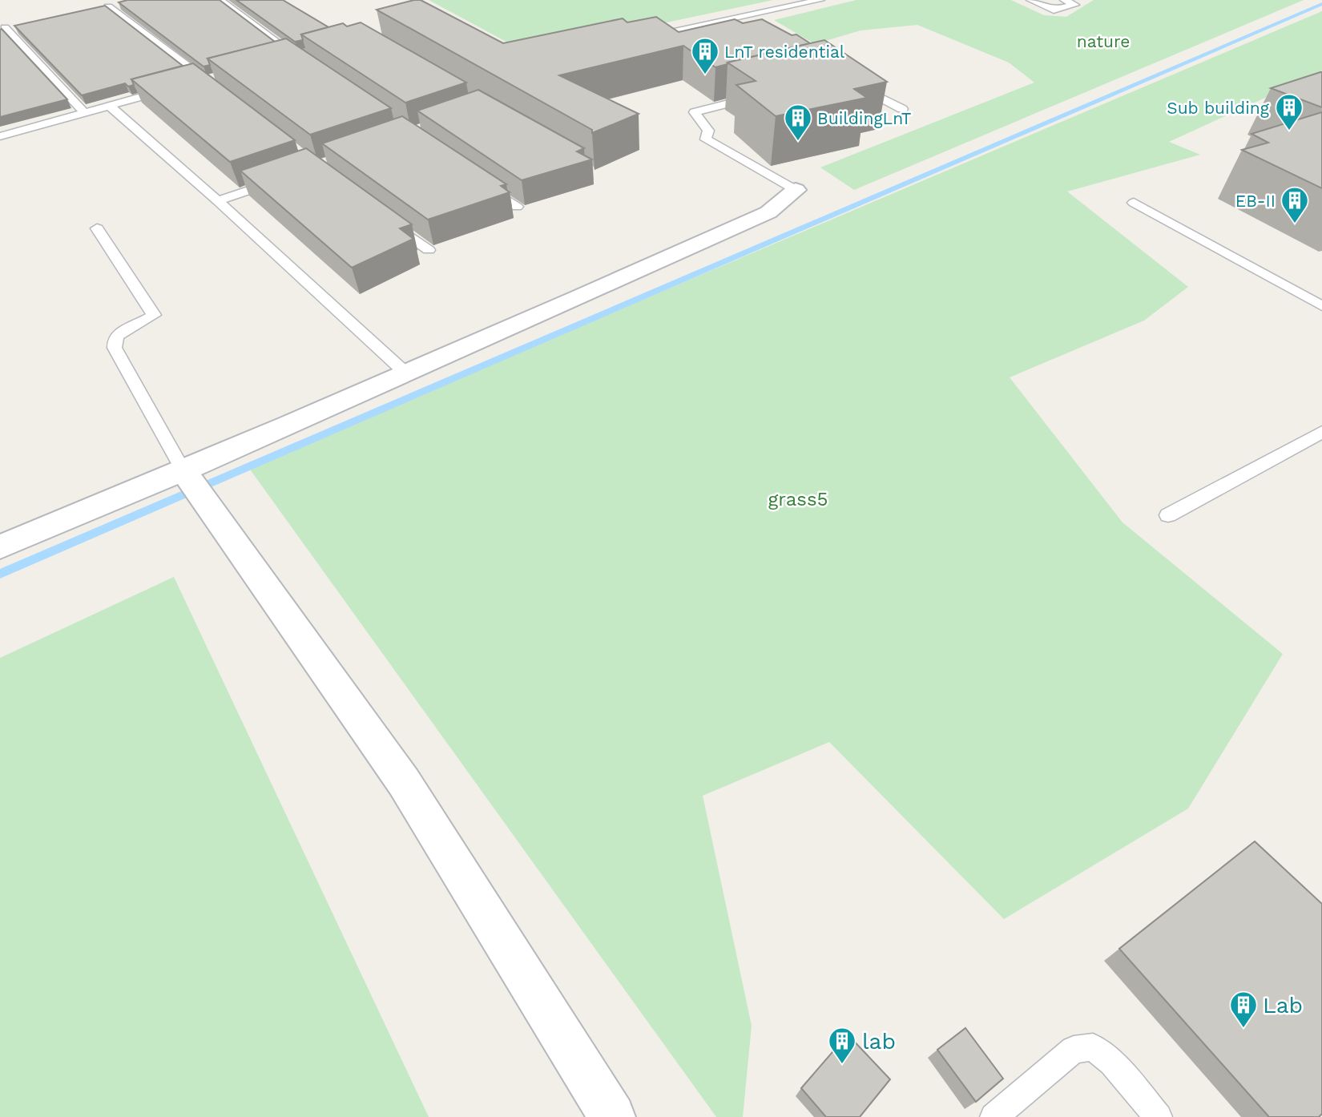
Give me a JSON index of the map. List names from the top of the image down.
{
  "parks": ["nature", "grass5"],
  "places": {
    "building": [
      "LnT residential",
      "Sub building",
      "BuildingLnT",
      "EB-II",
      "Lab",
      "lab"
    ]
  }
}
